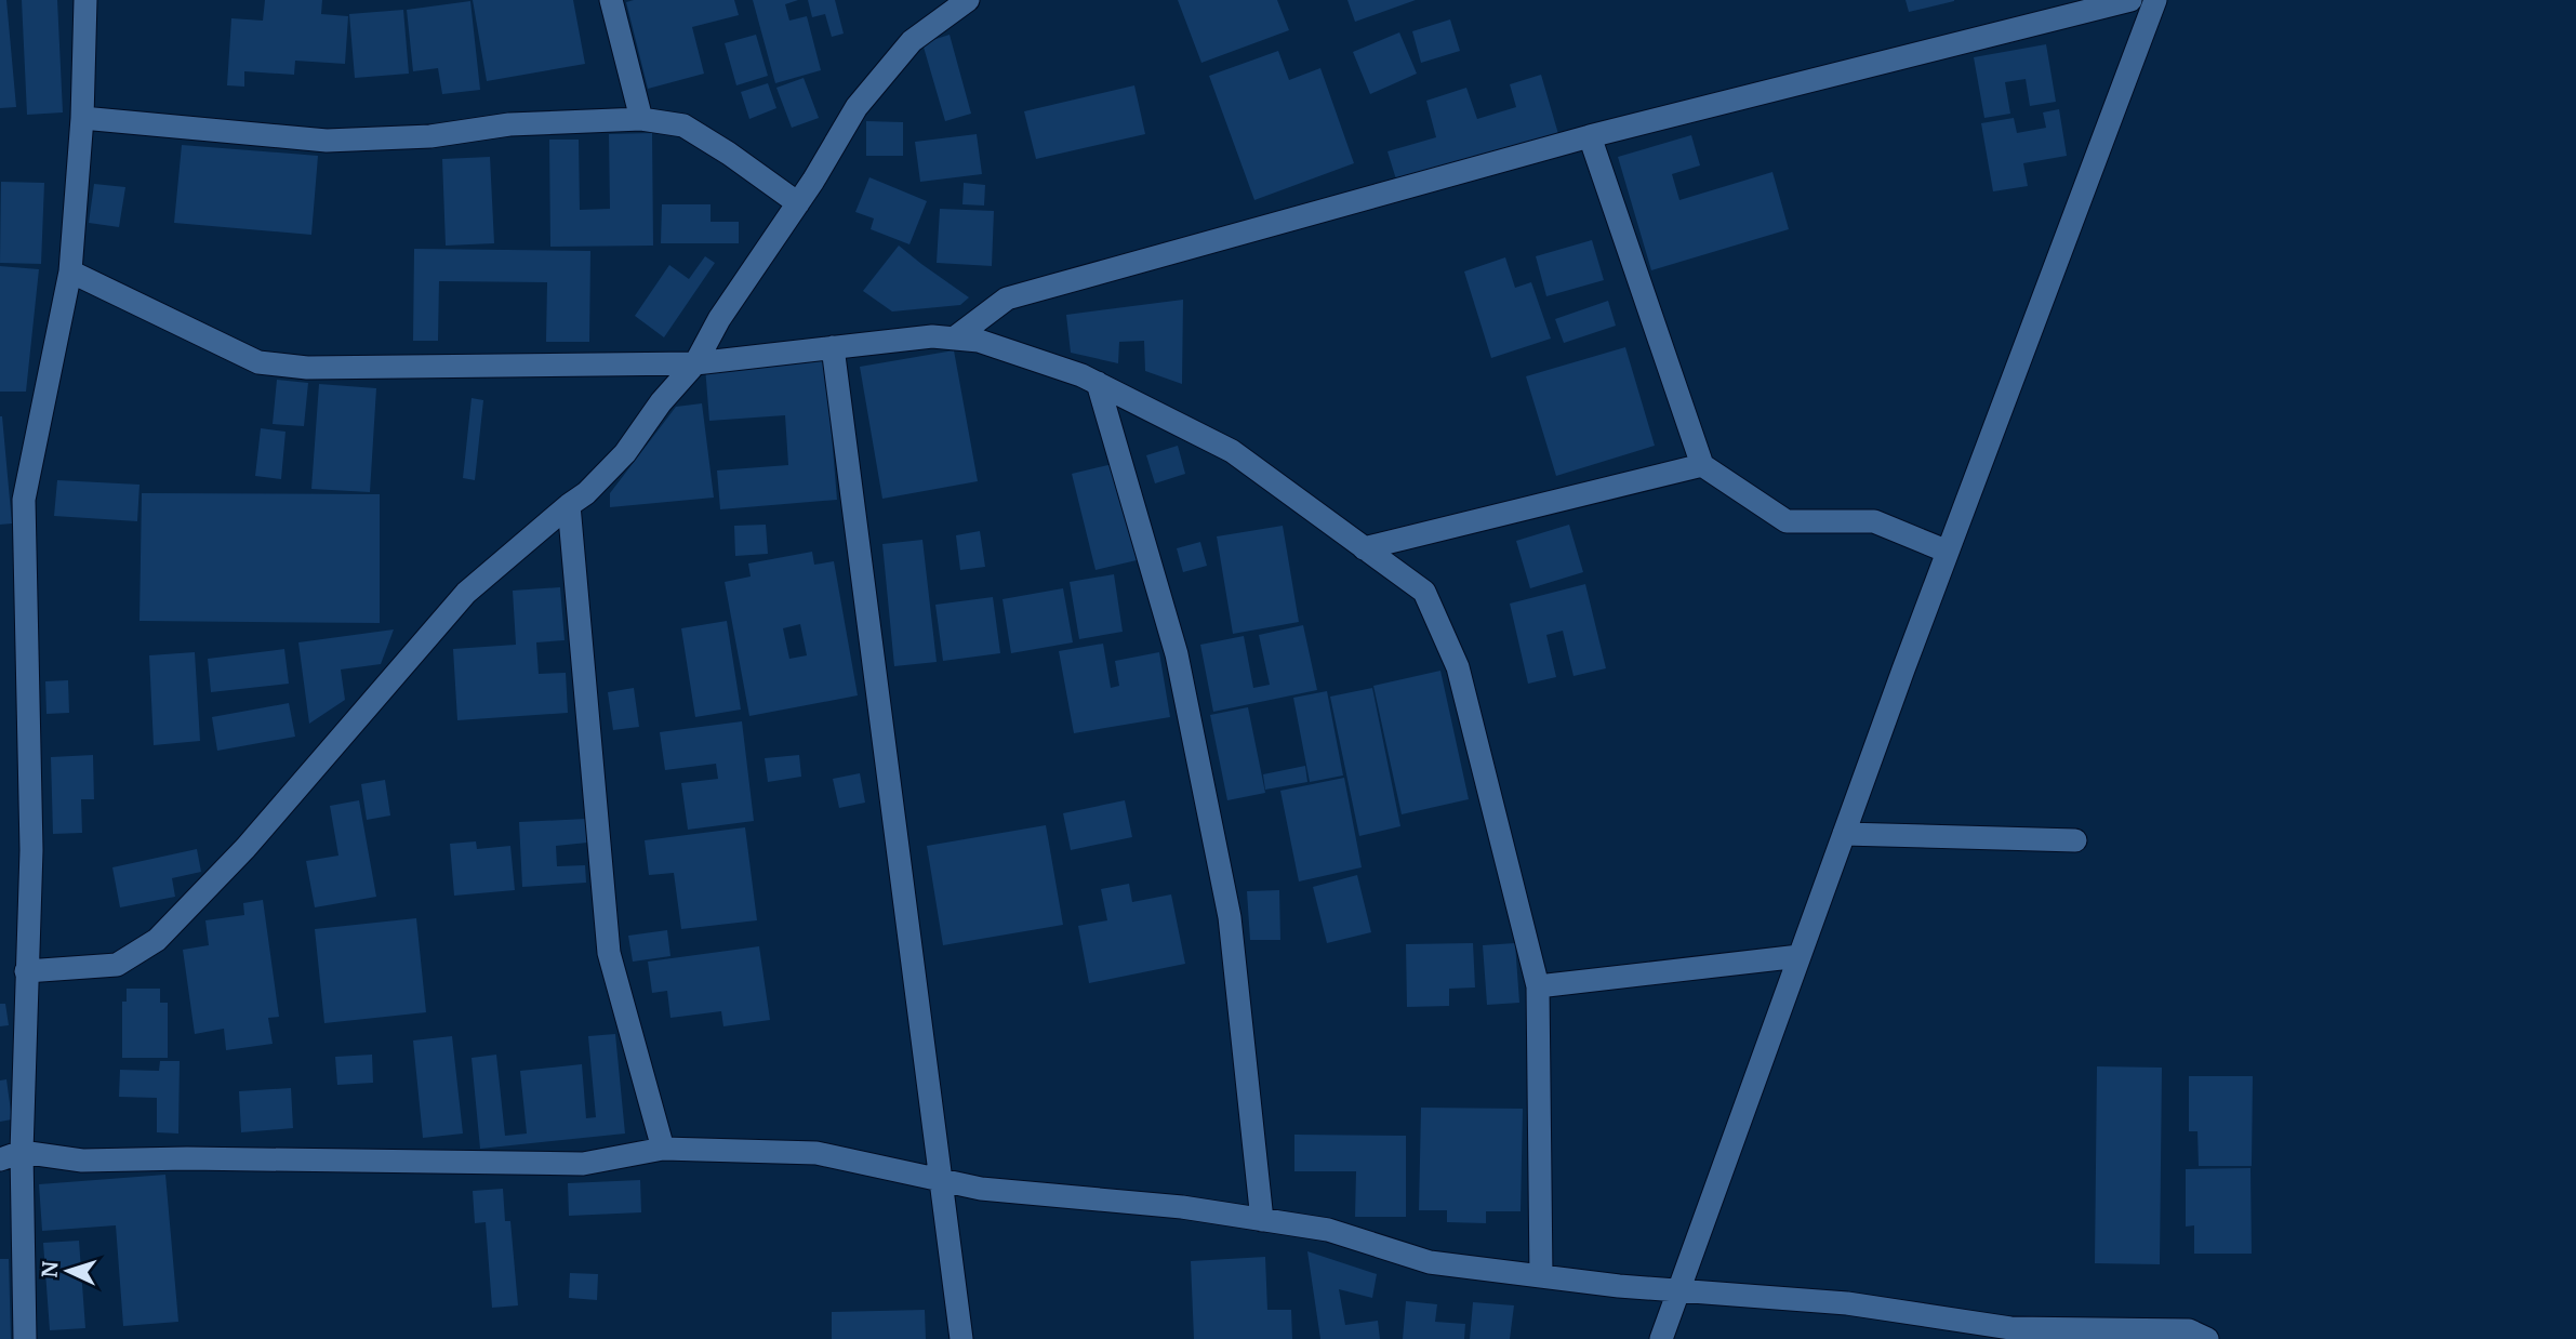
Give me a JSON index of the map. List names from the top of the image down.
{
  "north": "left"
}
